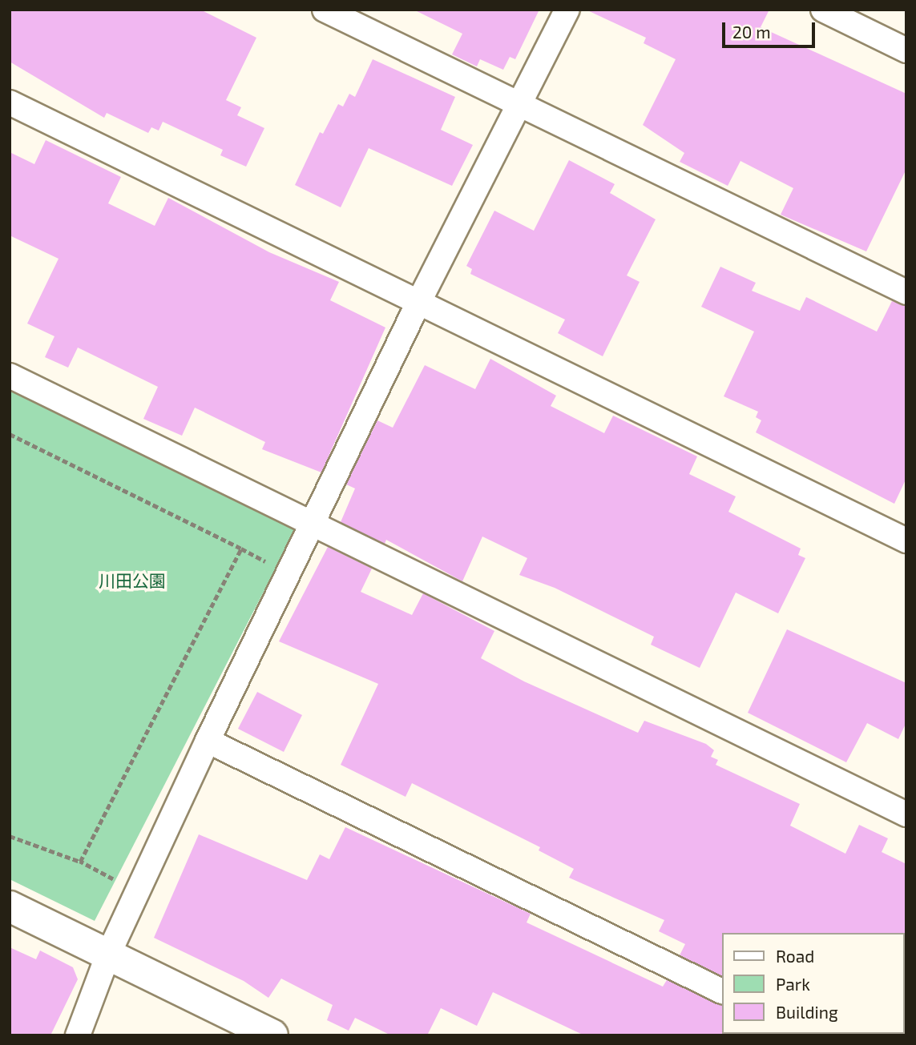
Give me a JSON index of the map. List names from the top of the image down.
{
  "parks": ["川田公園"],
  "legend": ["Road", "Park", "Building"],
  "scale_bar": "20 m"
}
